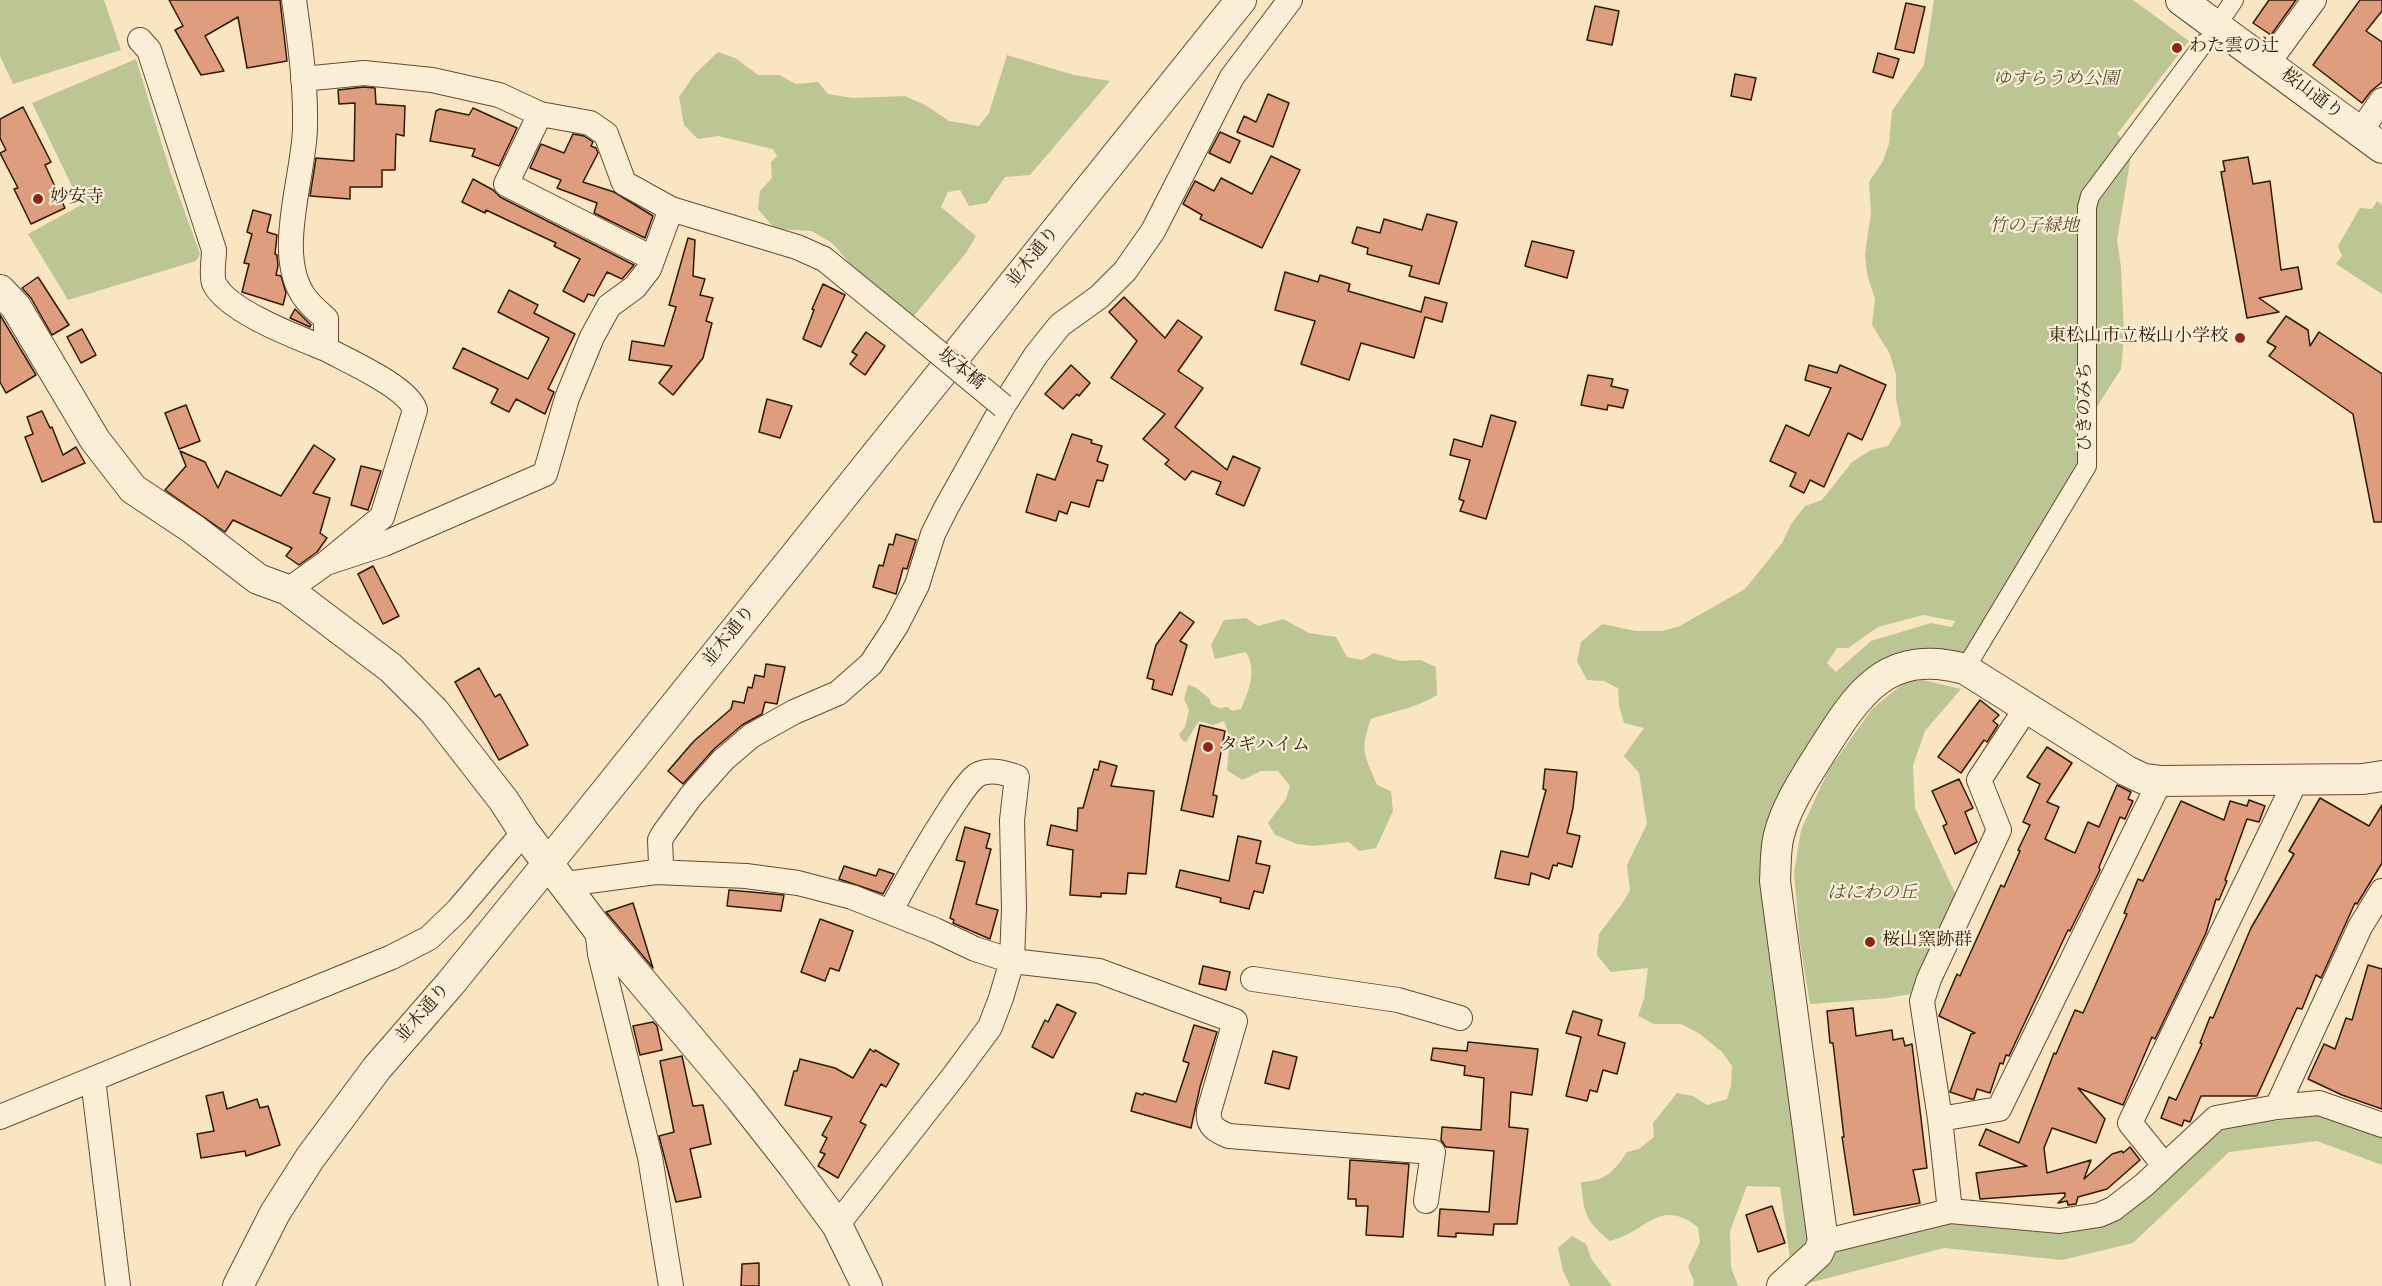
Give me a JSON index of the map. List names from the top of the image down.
{
  "streets": {
    "street": [
      "桜山通り",
      "並木通り",
      "坂本橋",
      "ひきのみち"
    ]
  },
  "parks": ["ゆすらうめ公園", "竹の子緑地", "はにわの丘"],
  "places": [
    "わた雲の辻",
    "妙安寺",
    "東松山市立桜山小学校",
    "タギハイム",
    "桜山窯跡群"
  ]
}
